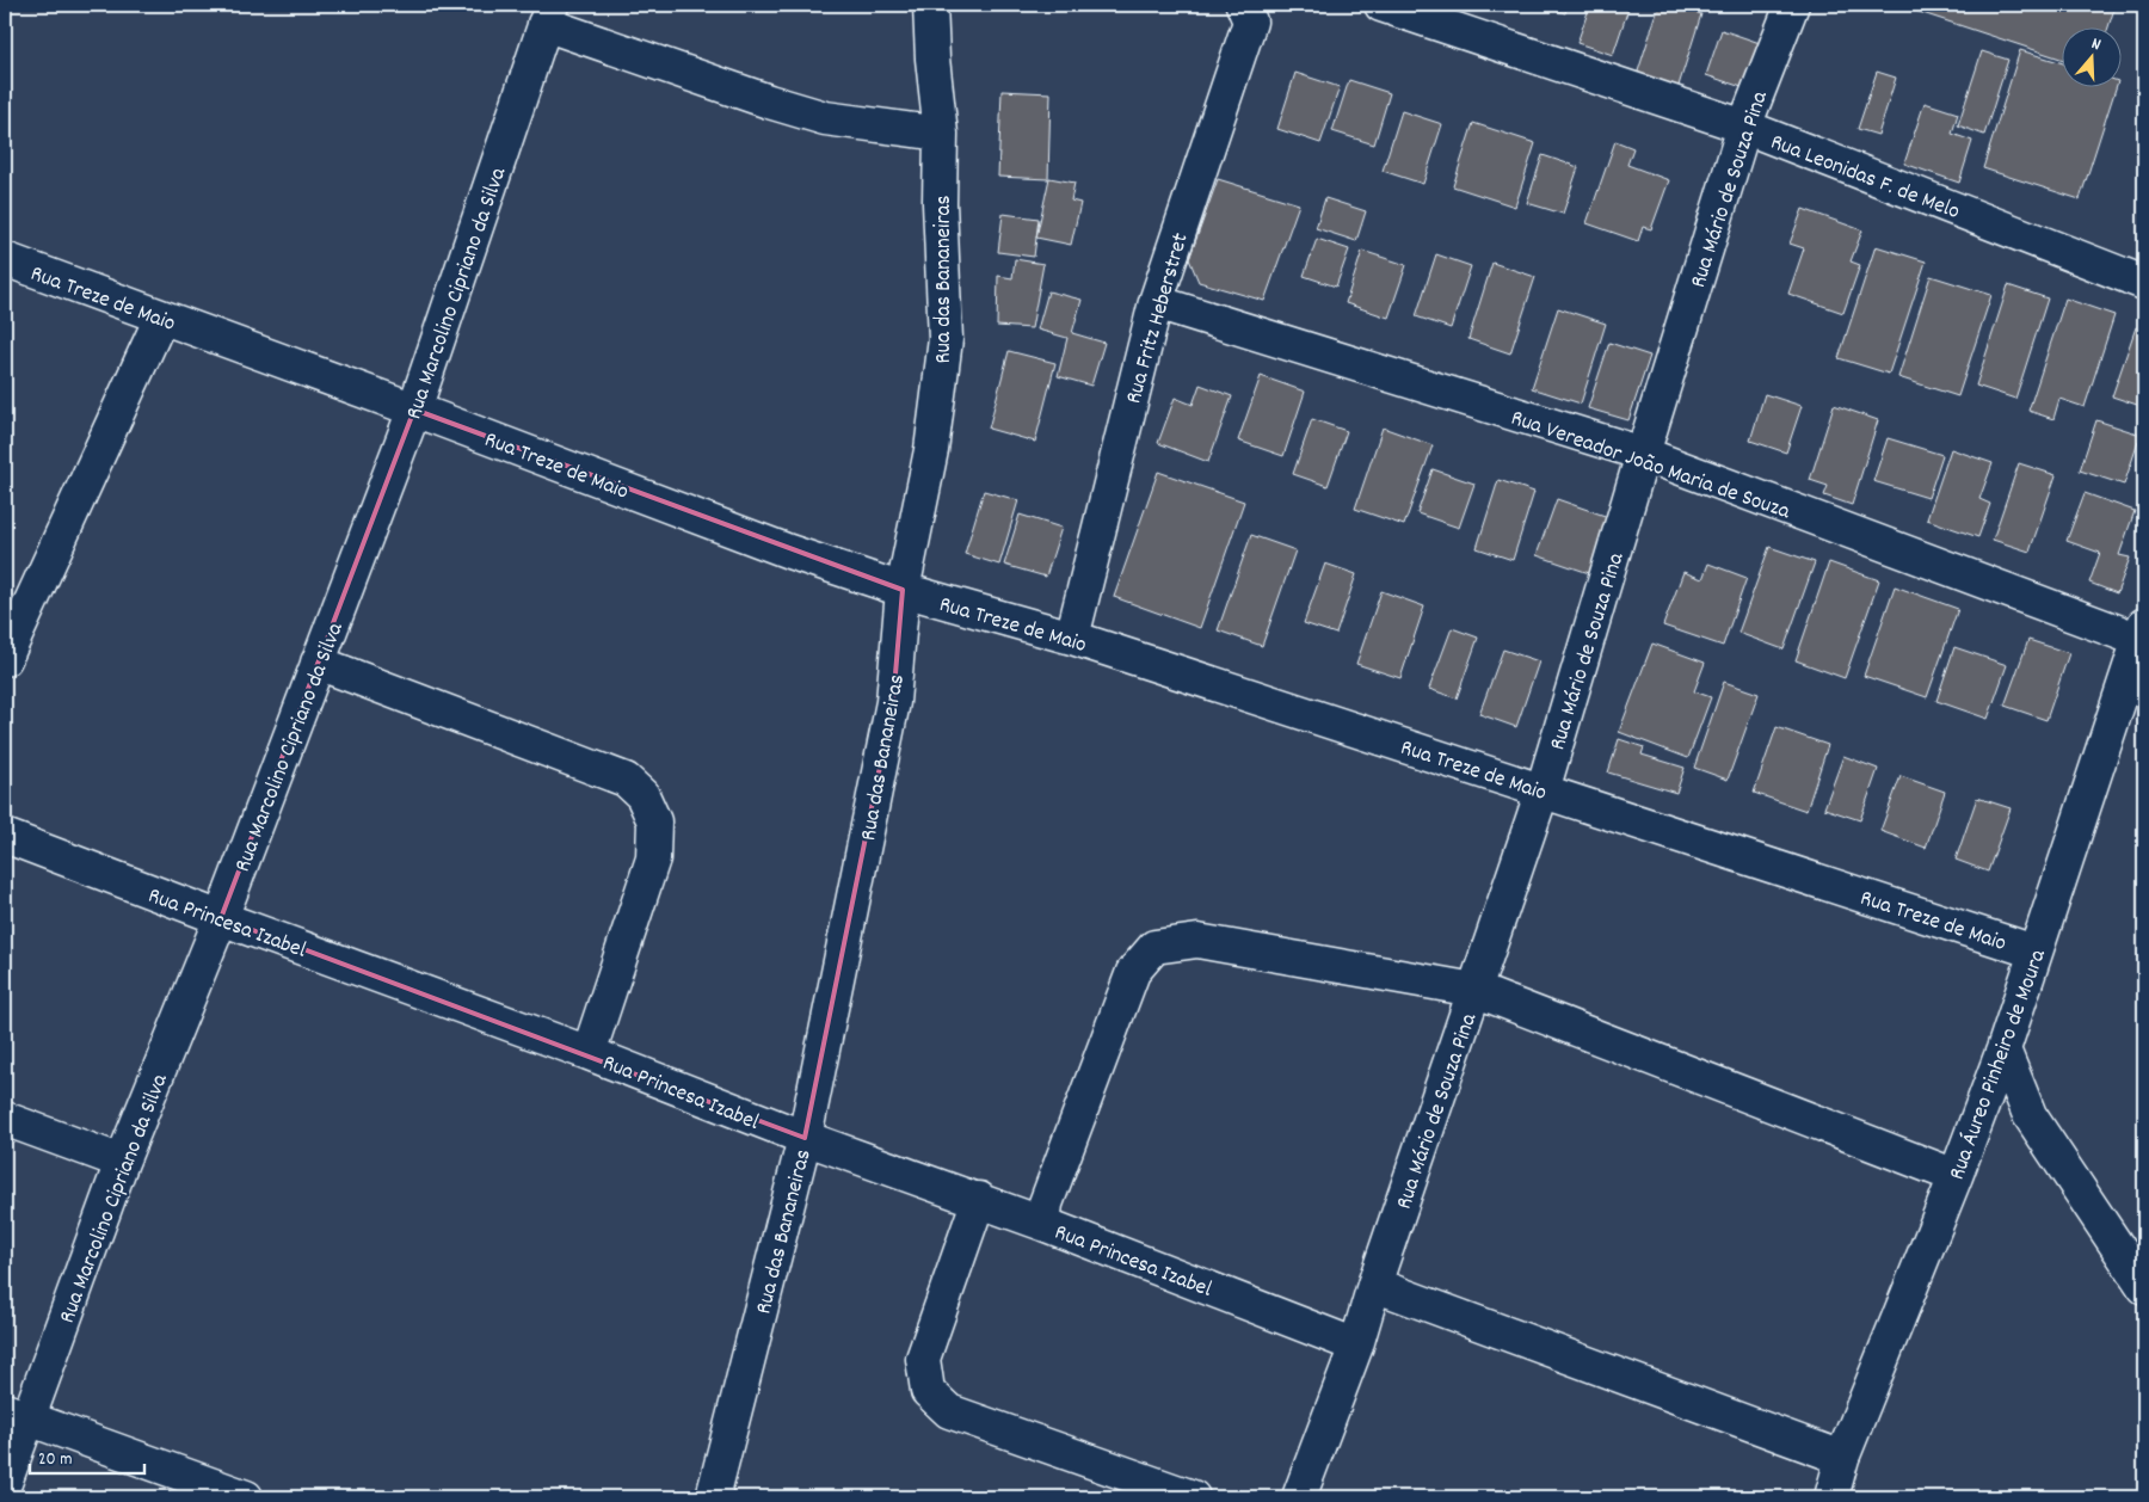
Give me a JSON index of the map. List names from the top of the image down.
{
  "streets": {
    "street": [
      "Rua Leonidas F. de Melo",
      "Rua Mário de Souza Pina",
      "Rua das Bananeiras",
      "Rua Marcolino Cipriano da Silva",
      "Rua Treze de Maio",
      "Rua Fritz Heberstret",
      "Rua Vereador João Maria de Souza",
      "Rua Princesa Izabel",
      "Rua Áureo Pinheiro de Moura"
    ]
  },
  "crossings": [
    ["Rua Leonidas F. de Melo", "Rua Mário de Souza Pina"],
    ["Rua Mário de Souza Pina", "Rua Treze de Maio"],
    ["Rua Mário de Souza Pina", "Rua Vereador João Maria de Souza"],
    ["Rua Mário de Souza Pina", "Rua Princesa Izabel"],
    ["Rua das Bananeiras", "Rua Treze de Maio"],
    ["Rua das Bananeiras", "Rua Princesa Izabel"],
    ["Rua Marcolino Cipriano da Silva", "Rua Treze de Maio"],
    ["Rua Marcolino Cipriano da Silva", "Rua Princesa Izabel"],
    ["Rua Treze de Maio", "Rua Fritz Heberstret"],
    ["Rua Treze de Maio", "Rua Áureo Pinheiro de Moura"],
    ["Rua Fritz Heberstret", "Rua Vereador João Maria de Souza"],
    ["Rua Vereador João Maria de Souza", "Rua Áureo Pinheiro de Moura"]
  ],
  "scale_bar": "20 m",
  "north": "top"
}
